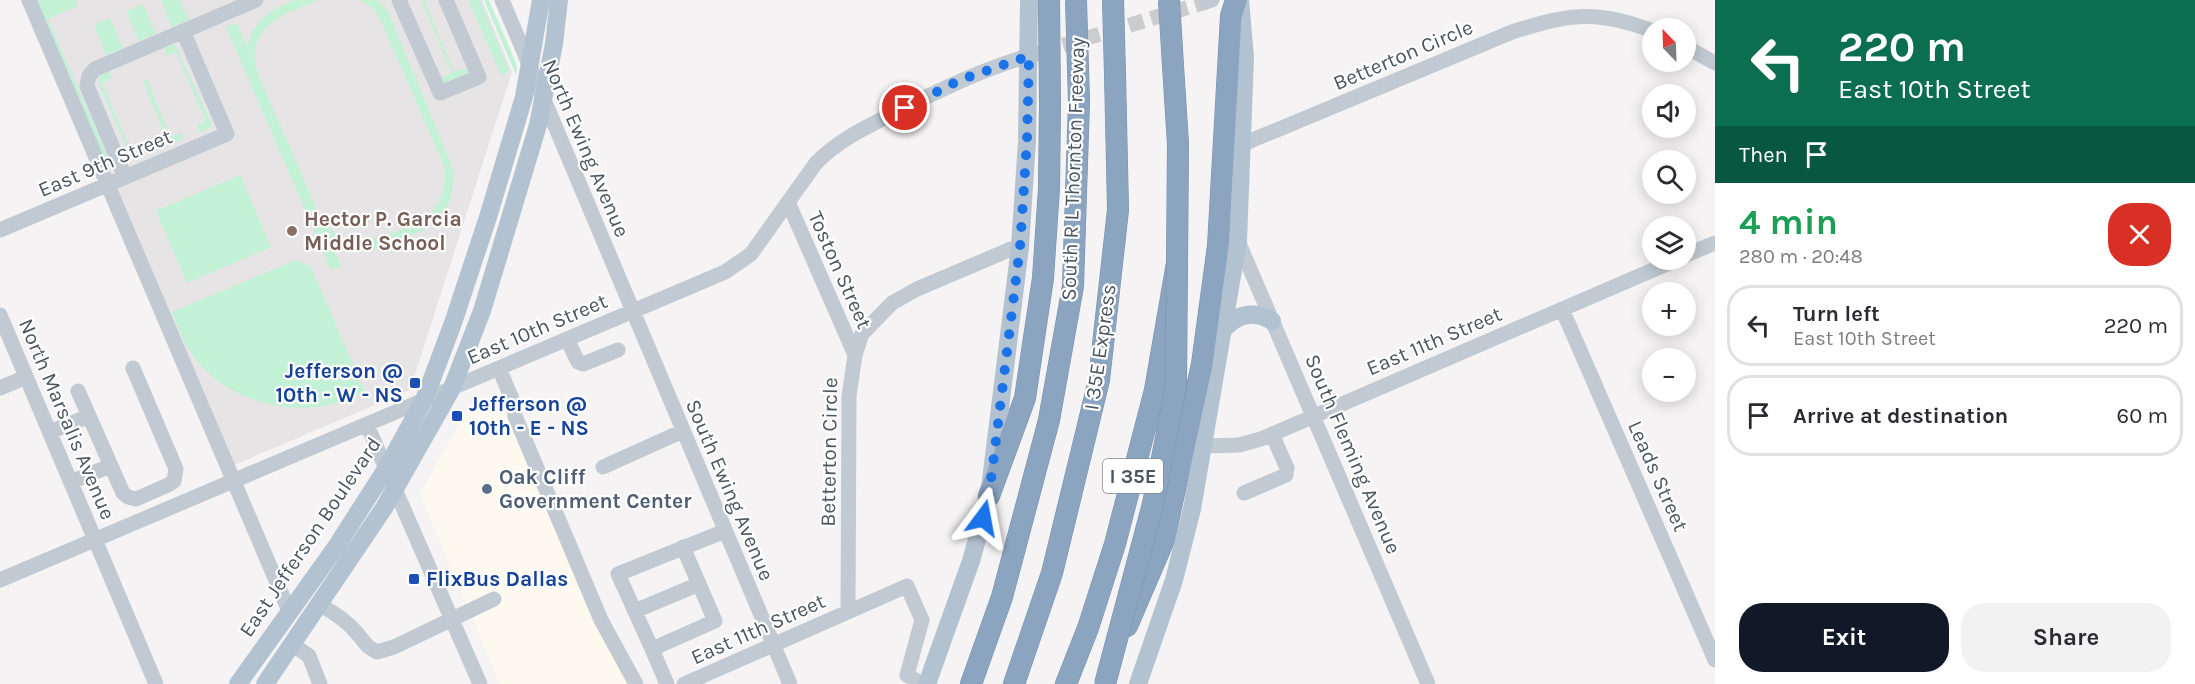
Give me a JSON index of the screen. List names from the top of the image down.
{
  "streets": {
    "highway": ["South R L Thornton Freeway", "I 35E Express", "I 35E"],
    "main road": ["East Jefferson Boulevard"],
    "street": [
      "Betterton Circle",
      "North Ewing Avenue",
      "East 9th Street",
      "Toston Street",
      "East 10th Street",
      "East 11th Street",
      "North Marsalis Avenue",
      "South Fleming Avenue",
      "Leads Street",
      "South Ewing Avenue"
    ]
  },
  "crossings": [
    ["Betterton Circle", "Toston Street"],
    ["Betterton Circle", "East 11th Street"],
    ["North Ewing Avenue", "East 10th Street"],
    ["North Ewing Avenue", "South Ewing Avenue"],
    ["North Ewing Avenue", "East Jefferson Boulevard"],
    ["Toston Street", "East 10th Street"],
    ["East 10th Street", "North Marsalis Avenue"],
    ["East 10th Street", "South Ewing Avenue"],
    ["East 10th Street", "East Jefferson Boulevard"],
    ["East 11th Street", "South Fleming Avenue"],
    ["East 11th Street", "Leads Street"],
    ["East 11th Street", "South Ewing Avenue"]
  ],
  "places": {
    "other": ["Hector P. Garcia Middle School", "Oak Cliff Government Center"],
    "transit": ["Jefferson @ 10th - W - NS", "Jefferson @ 10th - E - NS", "FlixBus Dallas"]
  },
  "north": "top left",
  "page": {
    "turn": ["220 m", "East 10th Street"],
    "map_buttons": ["+", "−"],
    "then": "Then",
    "heading": ["4 min", "280 m · 20:48"],
    "list": [
      {
        "name": "Turn left",
        "note": "East 10th Street",
        "value": "220 m"
      },
      {
        "name": "Arrive at destination",
        "value": "60 m"
      }
    ],
    "buttons": ["Exit", "Share"]
  }
}
